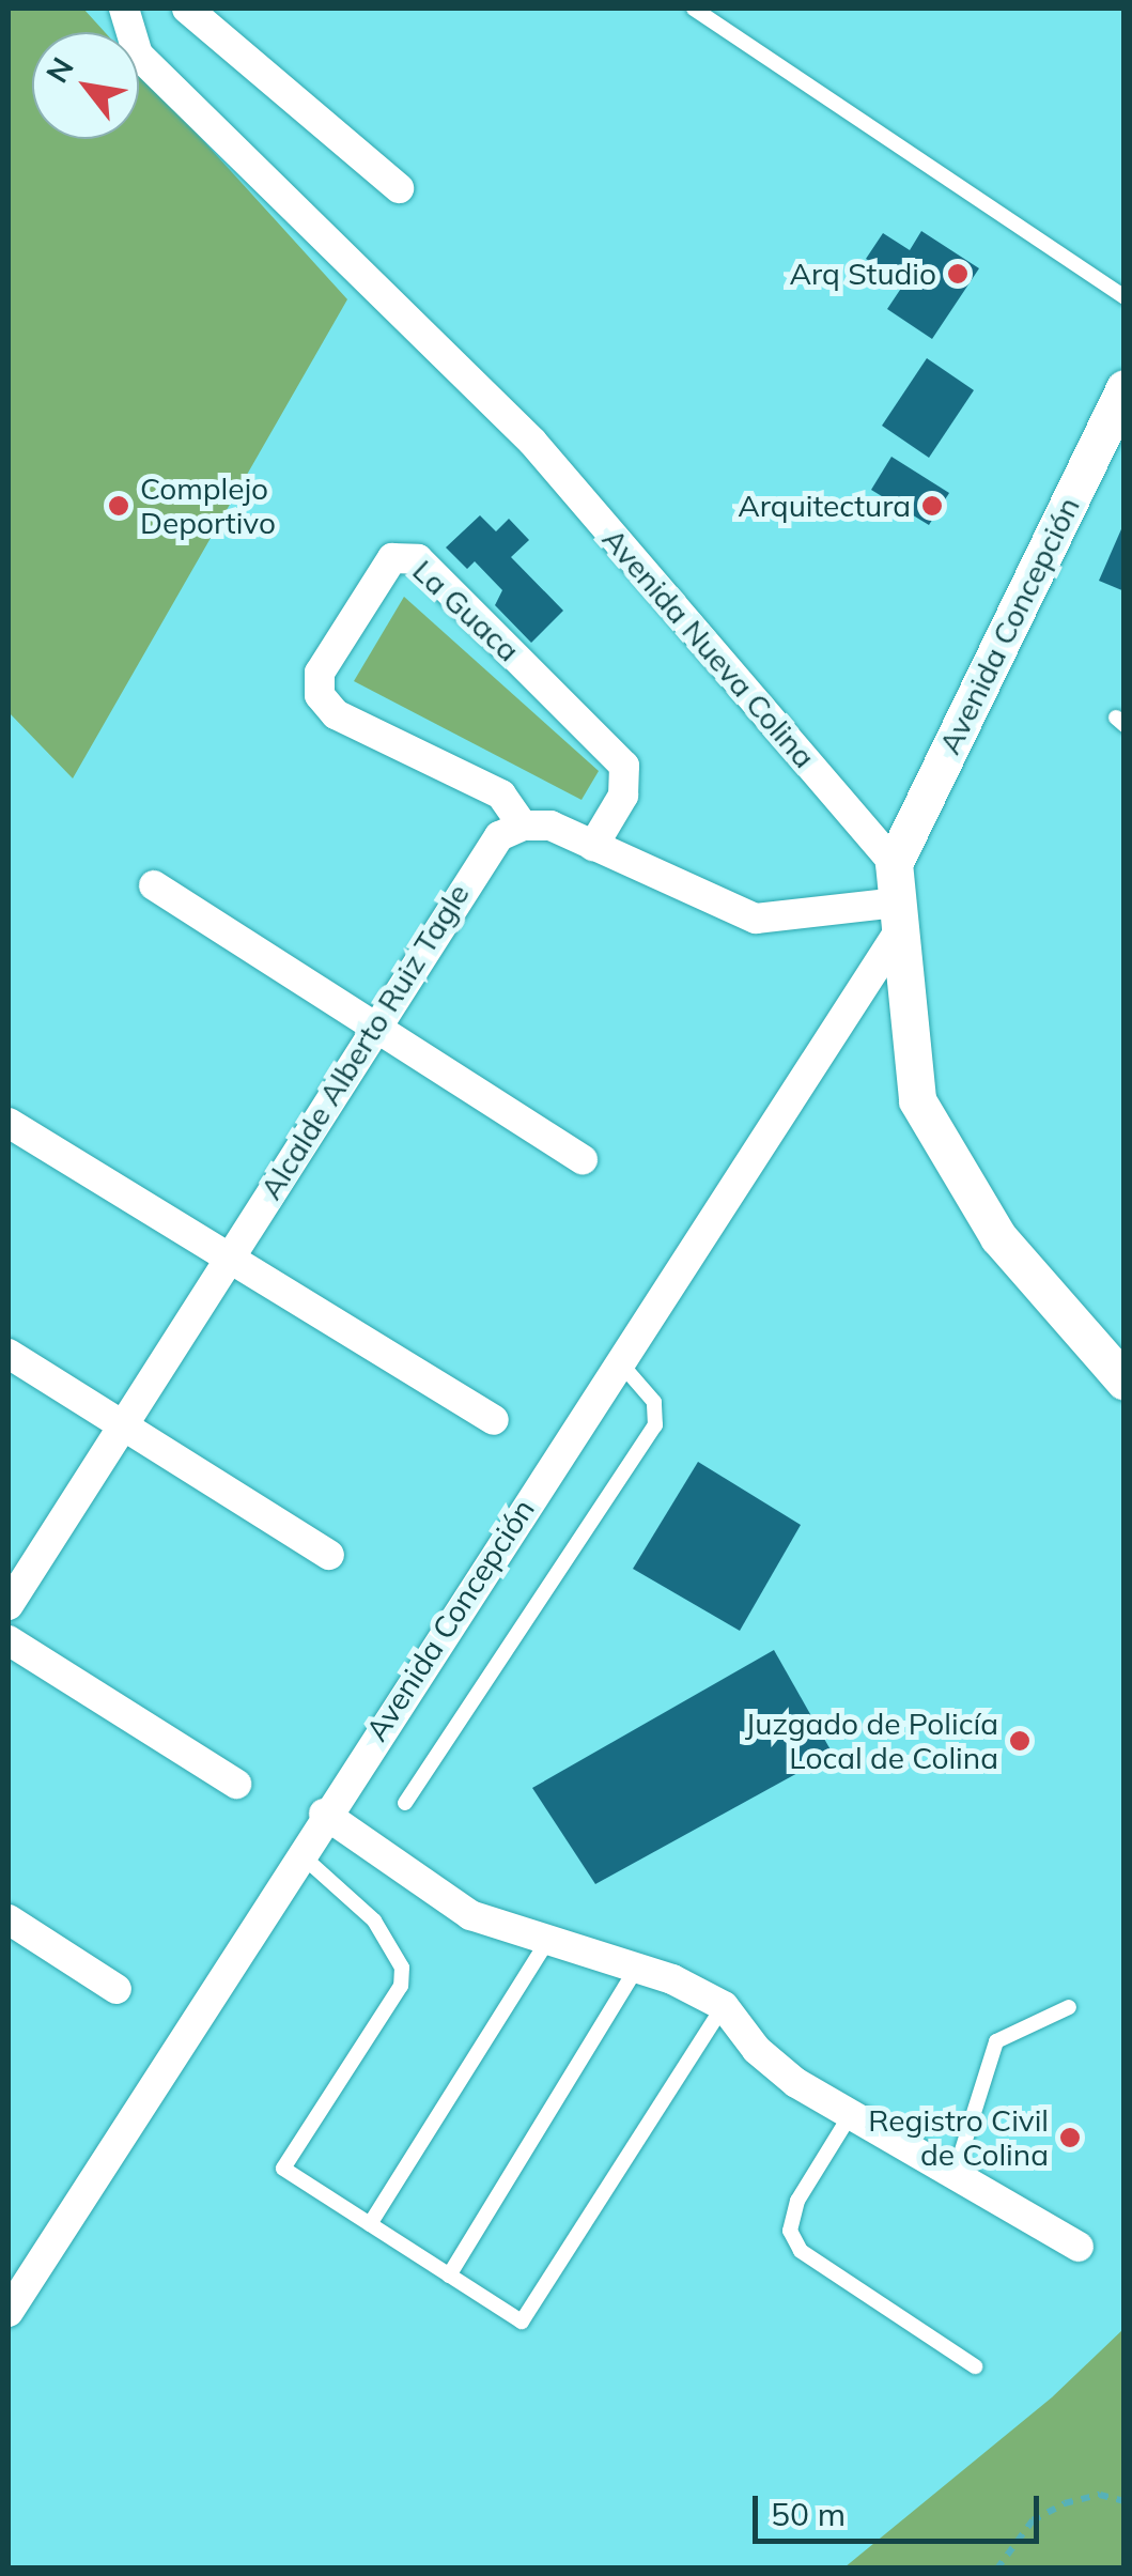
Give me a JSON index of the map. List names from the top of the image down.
{
  "streets": {
    "street": [
      "La Guaca",
      "Avenida Concepción",
      "Avenida Nueva Colina",
      "Alcalde Alberto Ruiz Tagle"
    ]
  },
  "crossings": [
    ["La Guaca", "Alcalde Alberto Ruiz Tagle"],
    ["Avenida Concepción", "Avenida Nueva Colina"]
  ],
  "places": [
    "Arq Studio",
    "Complejo Deportivo",
    "Arquitectura",
    "Juzgado de Policía Local de Colina",
    "Registro Civil de Colina"
  ],
  "scale_bar": "50 m",
  "north": "top left"
}
